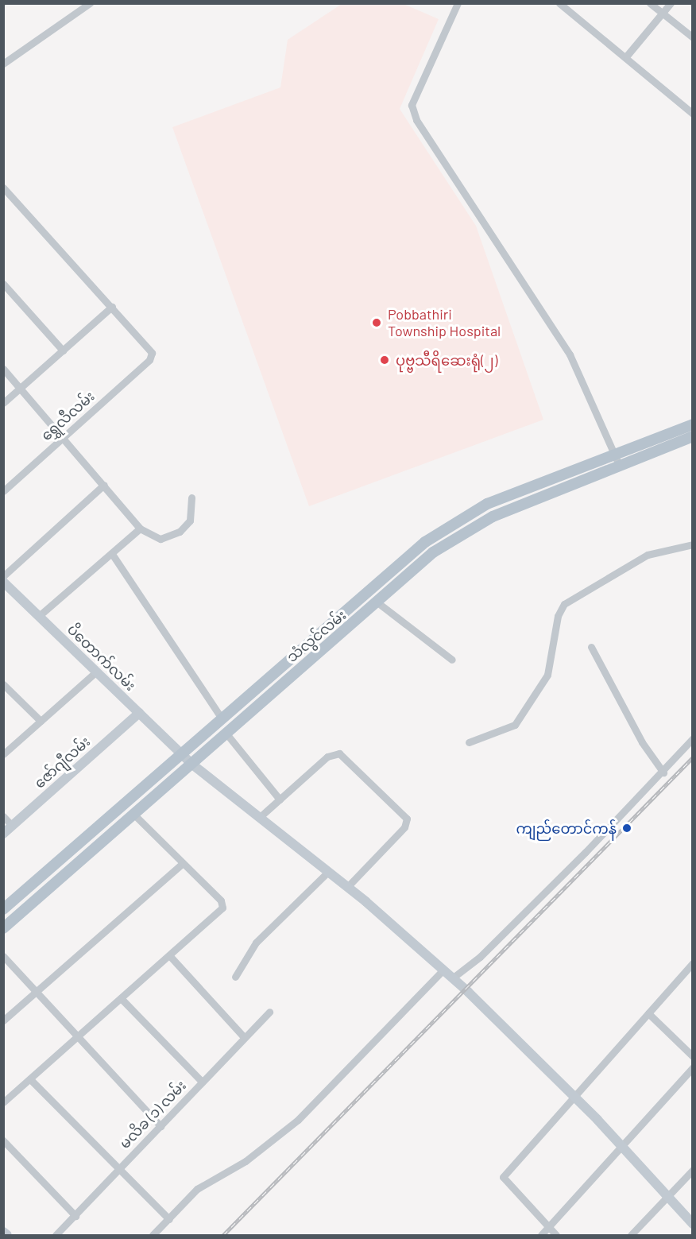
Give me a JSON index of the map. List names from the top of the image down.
{
  "streets": {
    "main road": ["သံလွင်လမ်း"],
    "street": [
      "ရွှေလီလမ်း",
      "ပိတောက်လမ်း",
      "ဇော်ဂျီလမ်း",
      "မလိခ (၁) လမ်း"
    ]
  },
  "crossings": [
    ["သံလွင်လမ်း", "ပိတောက်လမ်း"],
    ["ပိတောက်လမ်း", "ဇော်ဂျီလမ်း"]
  ],
  "places": ["Pobbathiri Township Hospital", "ပုဗ္ဗသီရိဆေးရုံ(၂)", "ကျည်တောင်ကန်"]
}
